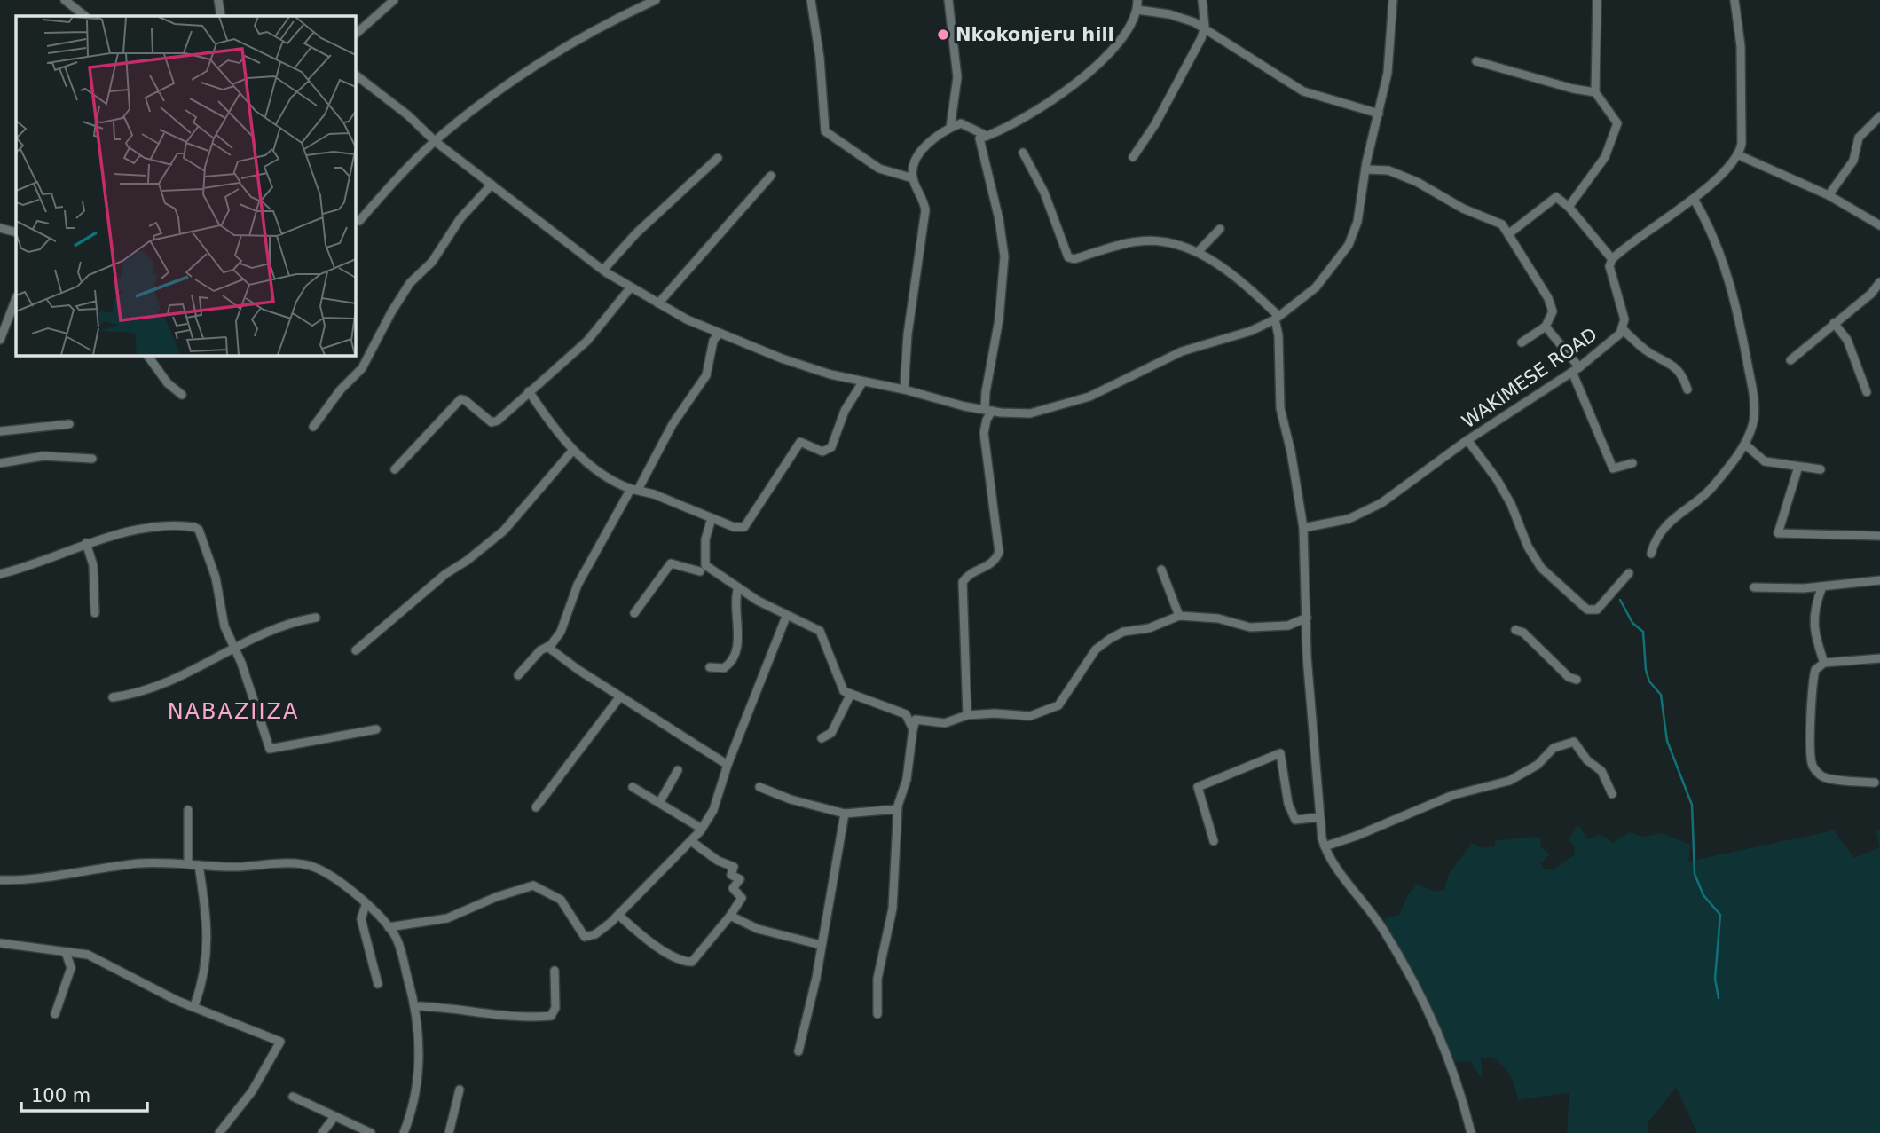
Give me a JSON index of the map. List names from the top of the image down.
{
  "streets": {
    "street": ["WAKIMESE ROAD"]
  },
  "districts": ["NABAZIIZA"],
  "places": ["Nkokonjeru hill"],
  "scale_bar": "100 m"
}
